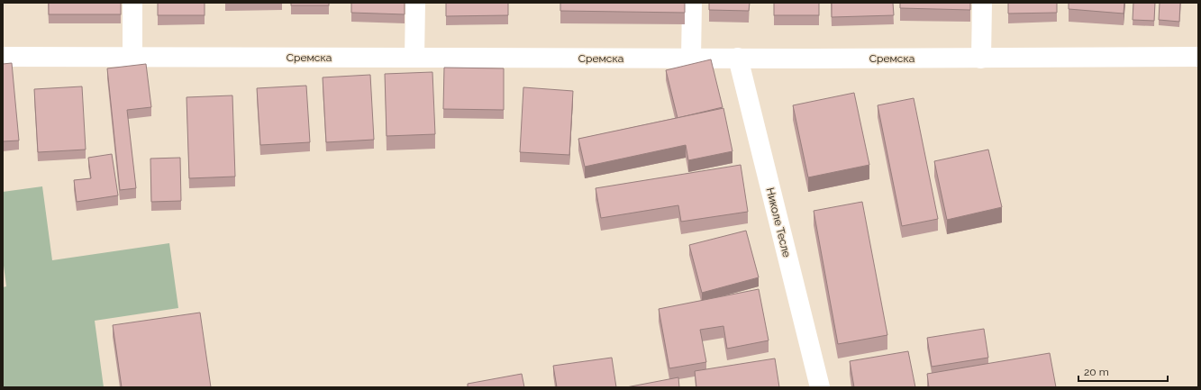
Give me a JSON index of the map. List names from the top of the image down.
{
  "streets": {
    "street": ["Сремска", "Николе Тесле"]
  },
  "crossings": [
    ["Сремска", "Николе Тесле"]
  ],
  "scale_bar": "20 m"
}
